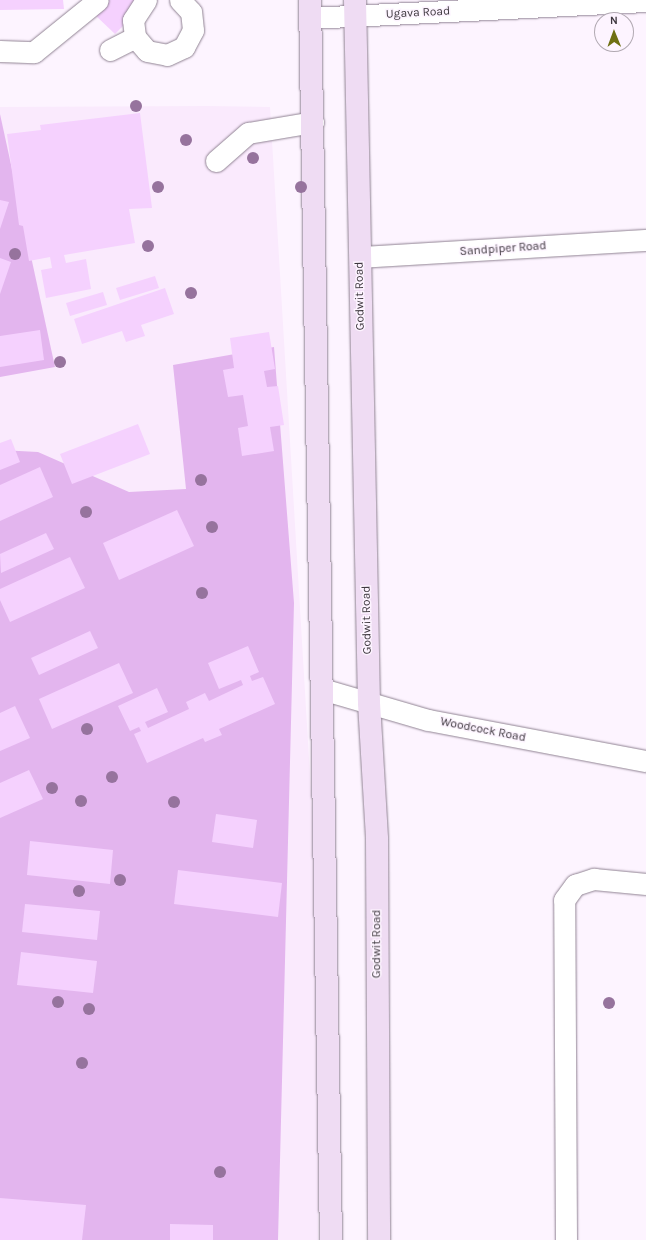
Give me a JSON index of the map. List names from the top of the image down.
{
  "streets": {
    "main road": ["Godwit Road"],
    "street": ["Ugava Road", "Sandpiper Road", "Woodcock Road"]
  },
  "crossings": [
    ["Ugava Road", "Godwit Road"],
    ["Sandpiper Road", "Godwit Road"],
    ["Godwit Road", "Woodcock Road"]
  ],
  "north": "top"
}
